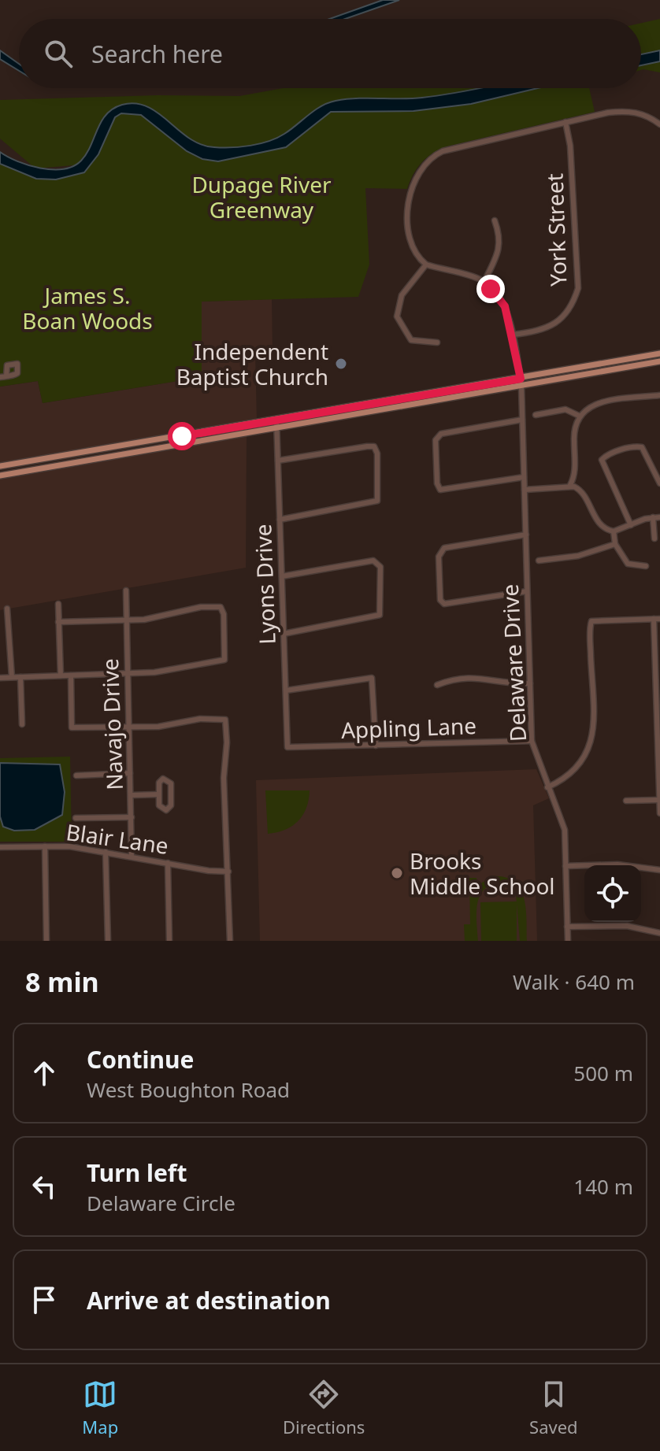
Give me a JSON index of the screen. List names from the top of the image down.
{
  "streets": {
    "street": [
      "York Street",
      "Lyons Drive",
      "Delaware Drive",
      "Navajo Drive",
      "Appling Lane",
      "Blair Lane"
    ]
  },
  "crossings": [
    ["York Street", "Delaware Drive"],
    ["Lyons Drive", "Appling Lane"],
    ["Delaware Drive", "Appling Lane"],
    ["Navajo Drive", "Blair Lane"]
  ],
  "parks": ["Dupage River Greenway", "James S. Boan Woods"],
  "places": ["Independent Baptist Church", "Brooks Middle School"],
  "page": {
    "search": "Search here",
    "heading": ["8 min", "Walk · 640 m"],
    "list": [
      ["Continue", "West Boughton Road", "500 m"],
      ["Turn left", "Delaware Circle", "140 m"],
      "Arrive at destination"
    ],
    "nav": ["Map", "Directions", "Saved"]
  }
}
